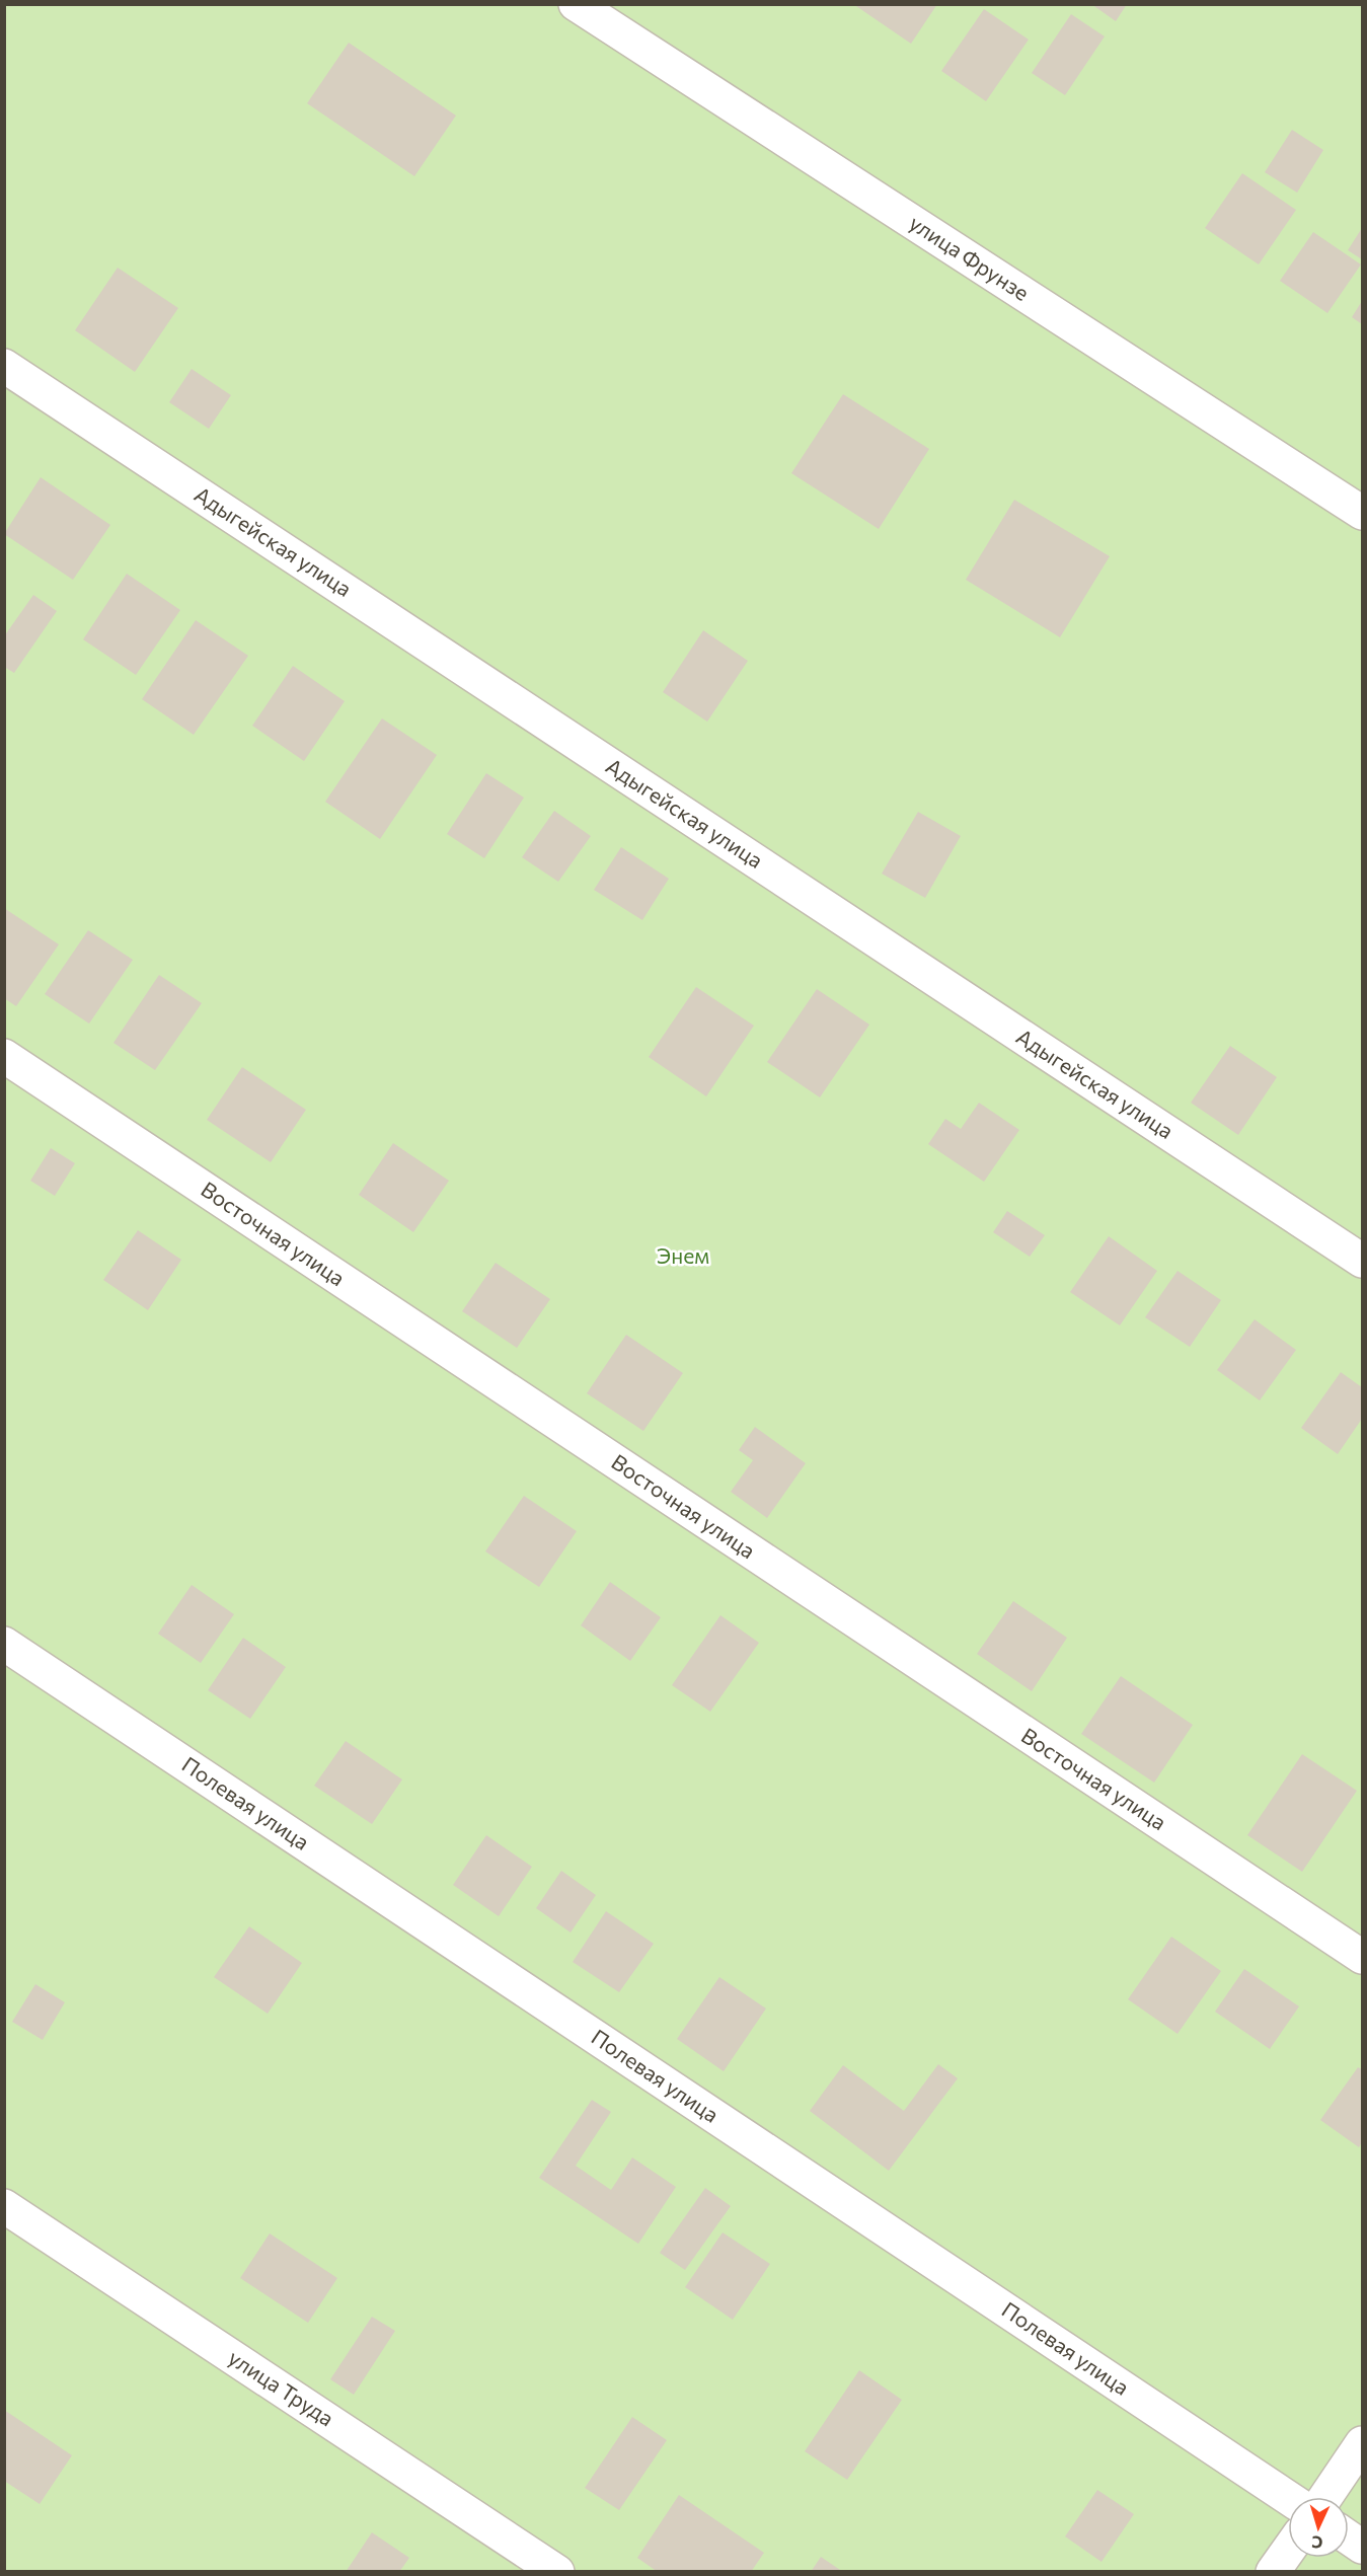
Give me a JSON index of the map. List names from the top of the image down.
{
  "streets": {
    "street": [
      "улица Фрунзе",
      "Адыгейская улица",
      "Восточная улица",
      "Полевая улица",
      "улица Труда"
    ]
  },
  "parks": ["Энем"],
  "north": "bottom"
}
